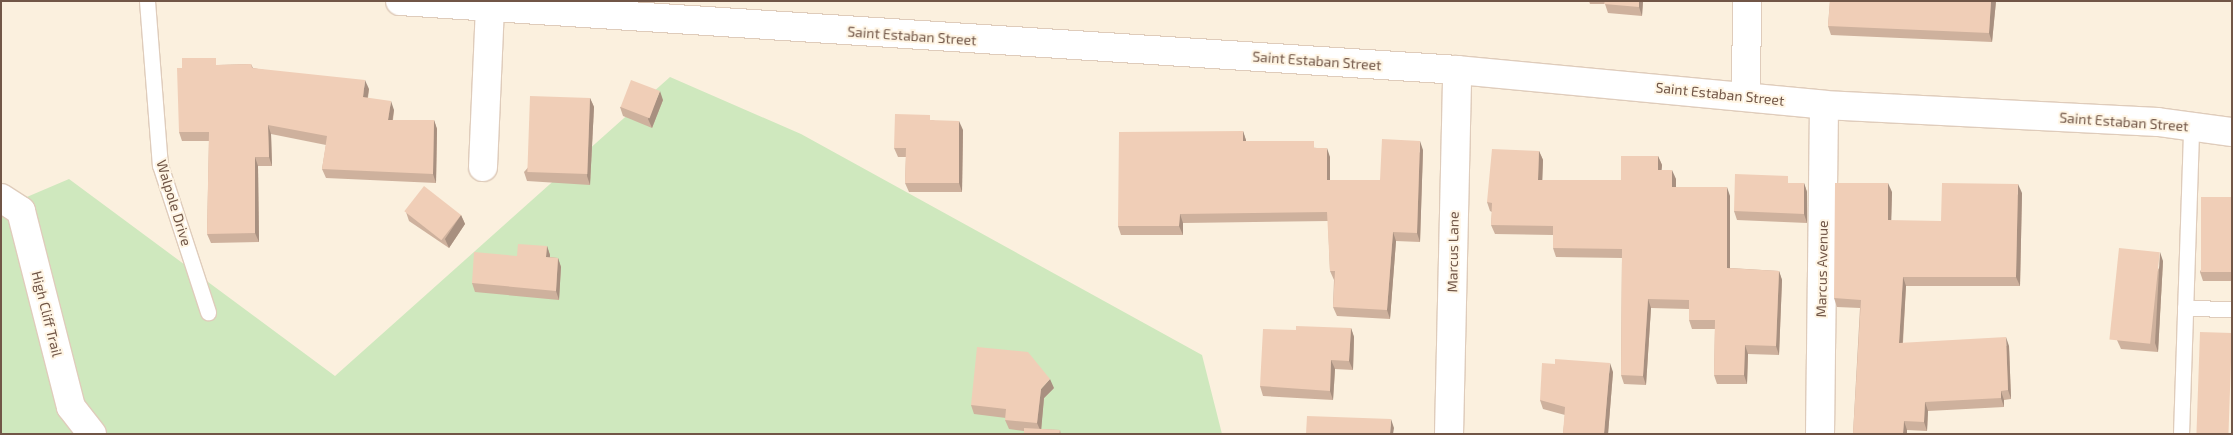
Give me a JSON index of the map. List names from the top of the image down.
{
  "streets": {
    "street": [
      "Saint Estaban Street",
      "Marcus Lane",
      "Marcus Avenue",
      "High Cliff Trail"
    ],
    "lane": ["Walpole Drive"]
  },
  "crossings": [
    ["Saint Estaban Street", "Marcus Lane"],
    ["Saint Estaban Street", "Marcus Avenue"]
  ]
}
